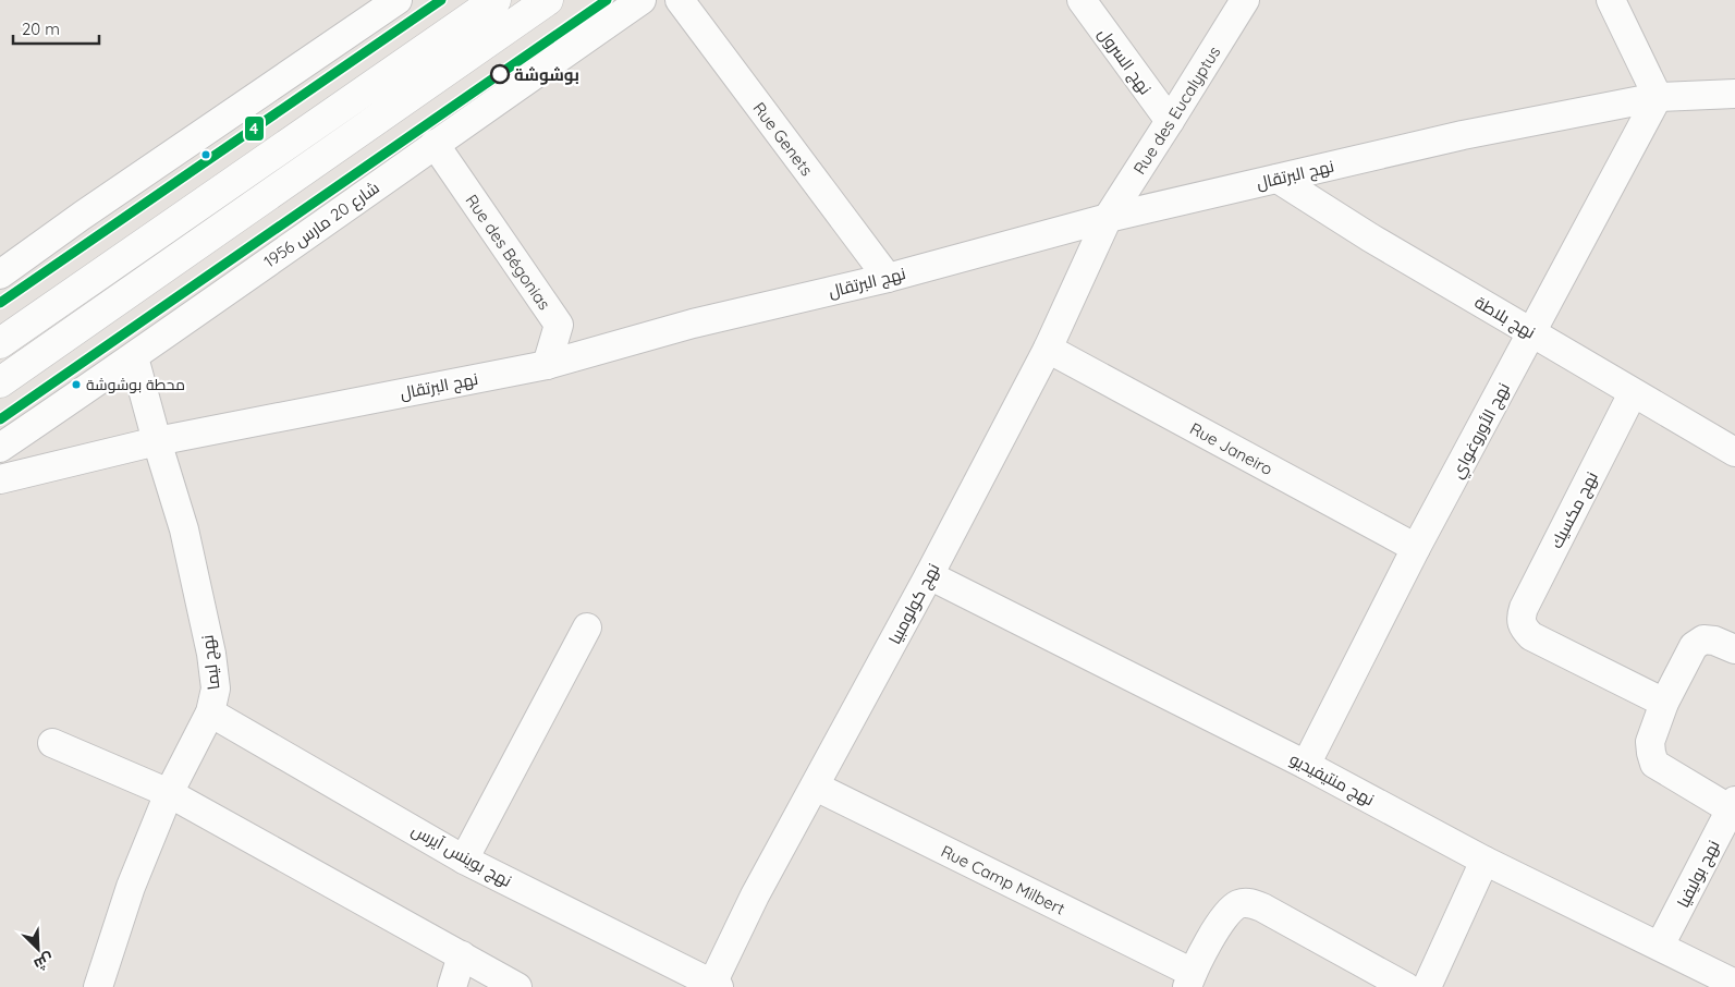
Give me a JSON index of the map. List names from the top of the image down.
{
  "streets": {
    "street": [
      "نهج السرول",
      "Rue des Eucalyptus",
      "Rue Genets",
      "نهج البرتقال",
      "شارع 20 مارس 1956",
      "Rue des Bégonias",
      "نهج بلاطة",
      "نهج الأوروغواي",
      "Rue Janeiro",
      "نهج مكسيك",
      "نهج كولومبيا",
      "نهج ليما",
      "نهج منتيفيديو",
      "نهج بوينس آيرس",
      "نهج بوليفيا",
      "Rue Camp Milbert"
    ]
  },
  "crossings": [
    ["نهج السرول", "Rue des Eucalyptus"],
    ["Rue des Eucalyptus", "نهج البرتقال"],
    ["Rue des Eucalyptus", "نهج كولومبيا"],
    ["Rue Genets", "نهج البرتقال"],
    ["نهج البرتقال", "Rue des Bégonias"],
    ["نهج البرتقال", "نهج بلاطة"],
    ["نهج البرتقال", "نهج الأوروغواي"],
    ["نهج البرتقال", "نهج كولومبيا"],
    ["نهج البرتقال", "نهج ليما"],
    ["شارع 20 مارس 1956", "Rue des Bégonias"],
    ["شارع 20 مارس 1956", "نهج ليما"],
    ["نهج بلاطة", "نهج الأوروغواي"],
    ["نهج بلاطة", "نهج مكسيك"],
    ["نهج الأوروغواي", "Rue Janeiro"],
    ["نهج الأوروغواي", "نهج منتيفيديو"],
    ["Rue Janeiro", "نهج كولومبيا"],
    ["نهج كولومبيا", "نهج منتيفيديو"],
    ["نهج كولومبيا", "نهج بوينس آيرس"],
    ["نهج كولومبيا", "Rue Camp Milbert"],
    ["نهج ليما", "نهج بوينس آيرس"],
    ["نهج منتيفيديو", "نهج بوليفيا"]
  ],
  "places": ["بوشوشة", "محطة بوشوشة"],
  "lines": ["transit line 4"],
  "scale_bar": "20 m",
  "north": "bottom right"
}
